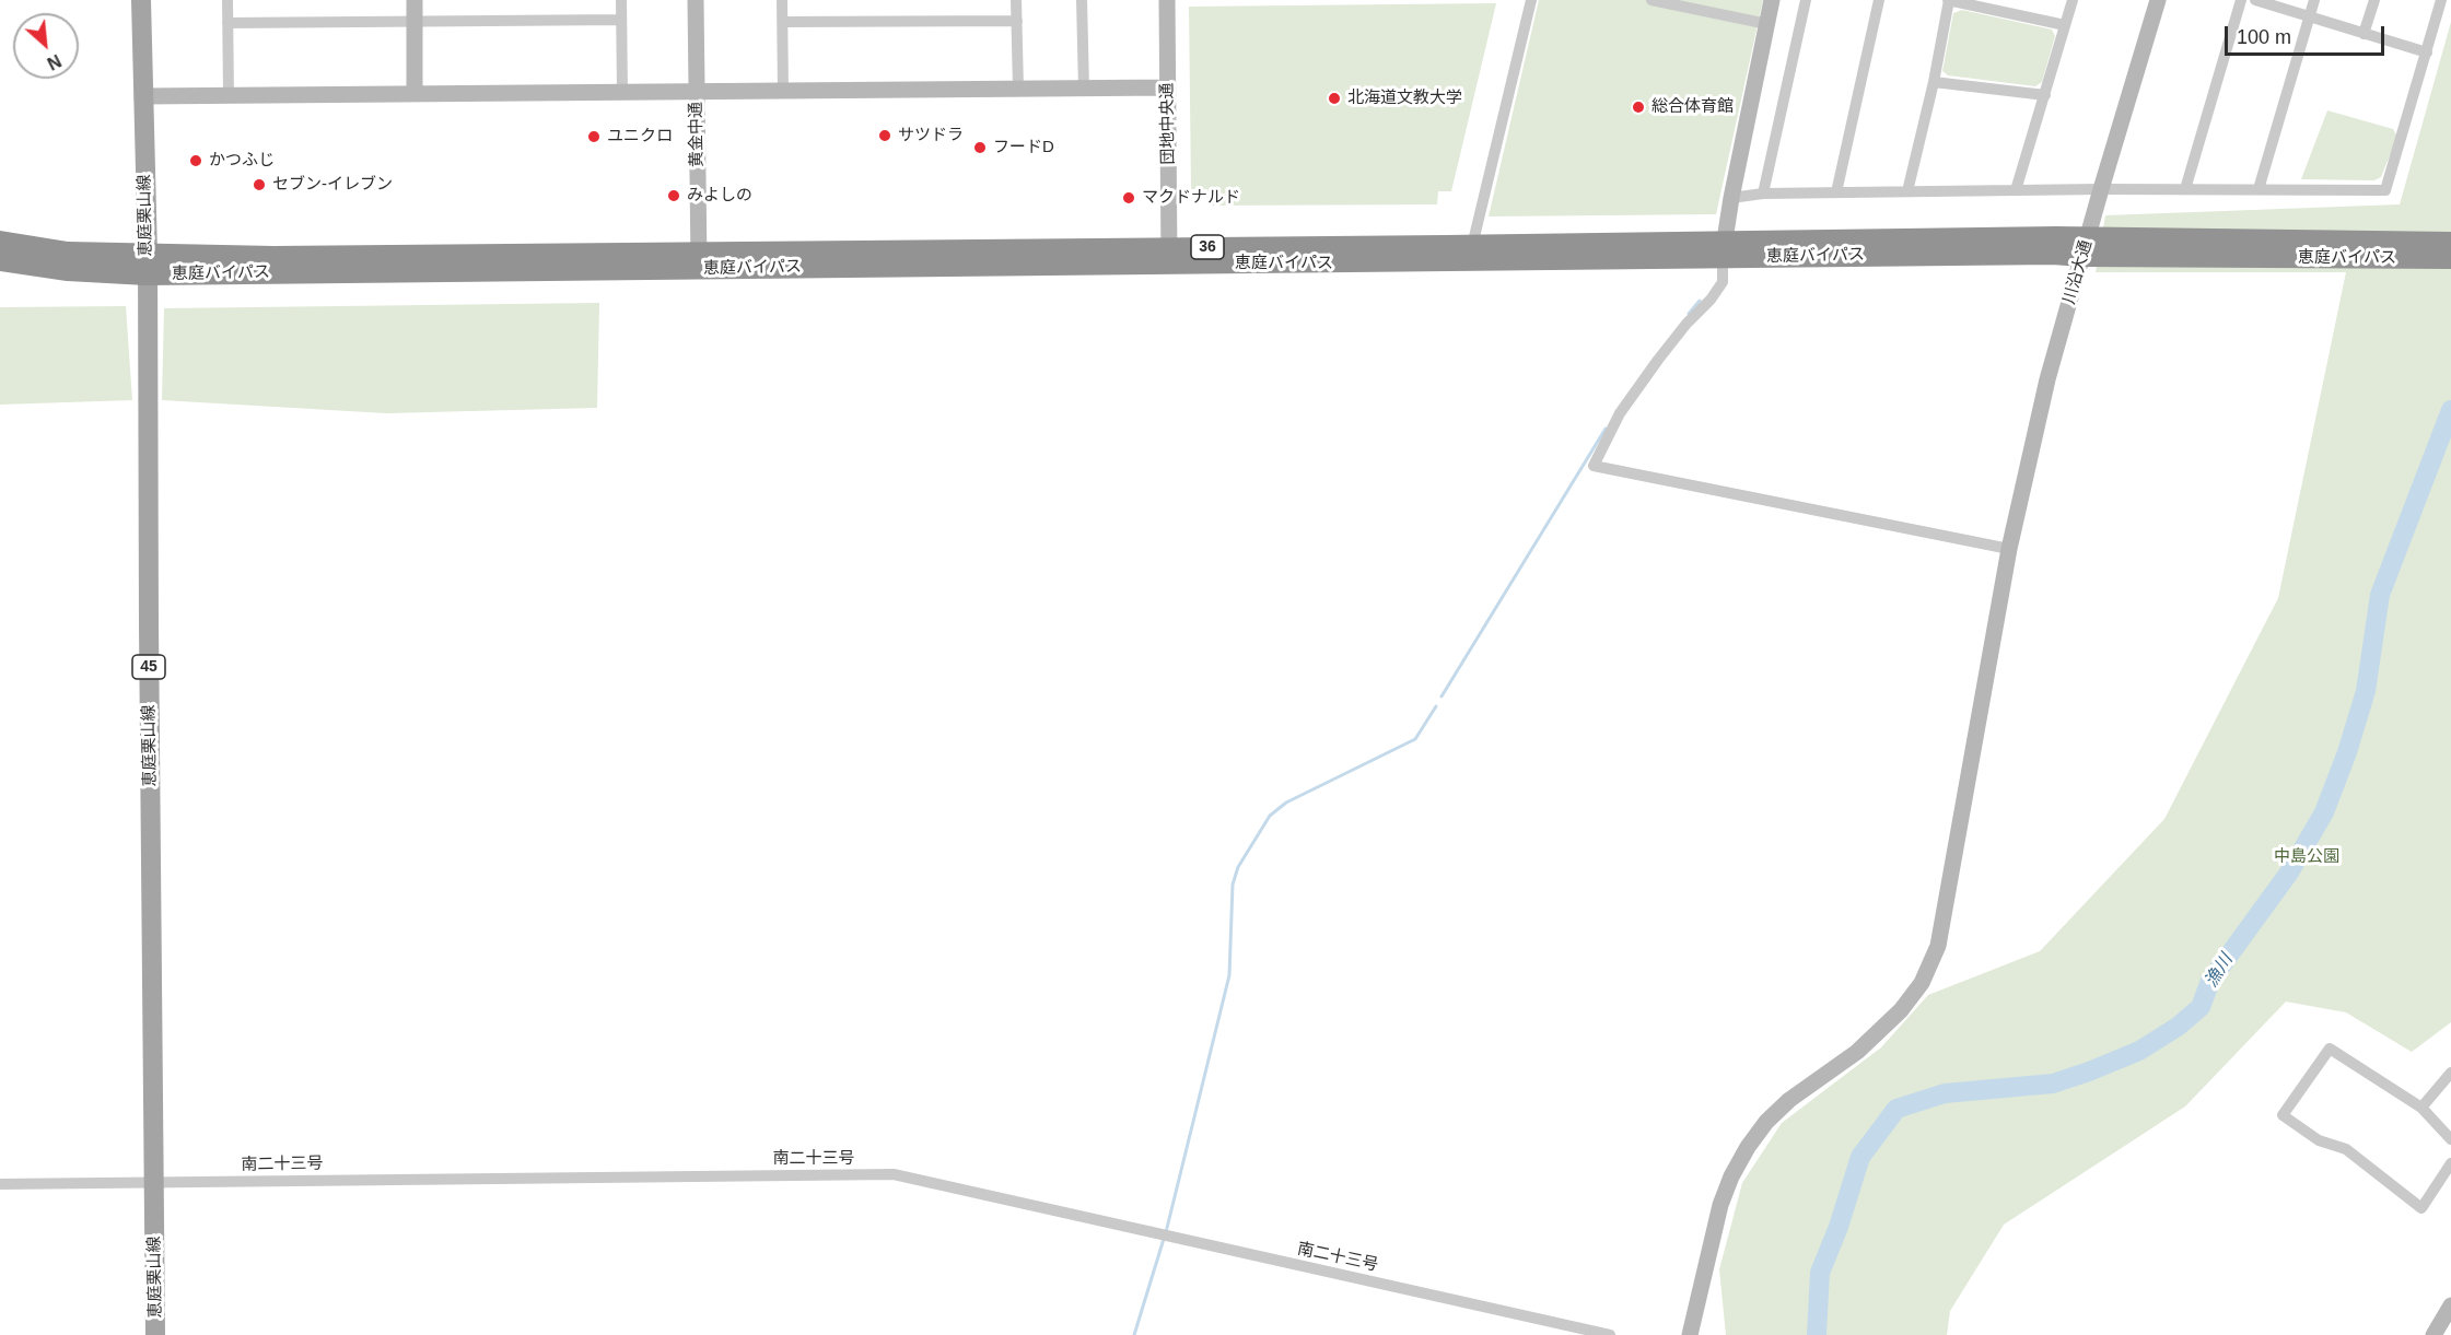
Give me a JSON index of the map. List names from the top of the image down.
{
  "streets": {
    "highway": ["36", "恵庭バイパス"],
    "main road": ["恵庭栗山線", "45"],
    "street": [
      "団地中央通",
      "黄金中通",
      "川沿大通",
      "南二十三号"
    ]
  },
  "crossings": [
    ["団地中央通", "恵庭バイパス"],
    ["黄金中通", "恵庭バイパス"],
    ["恵庭栗山線", "恵庭バイパス"],
    ["恵庭栗山線", "南二十三号"],
    ["恵庭バイパス", "川沿大通"]
  ],
  "water": ["漁川"],
  "parks": ["中島公園"],
  "places": [
    "北海道文教大学",
    "総合体育館",
    "サツドラ",
    "ユニクロ",
    "フードD",
    "かつふじ",
    "セブン-イレブン",
    "みよしの",
    "マクドナルド"
  ],
  "scale_bar": "100 m",
  "north": "bottom right"
}
